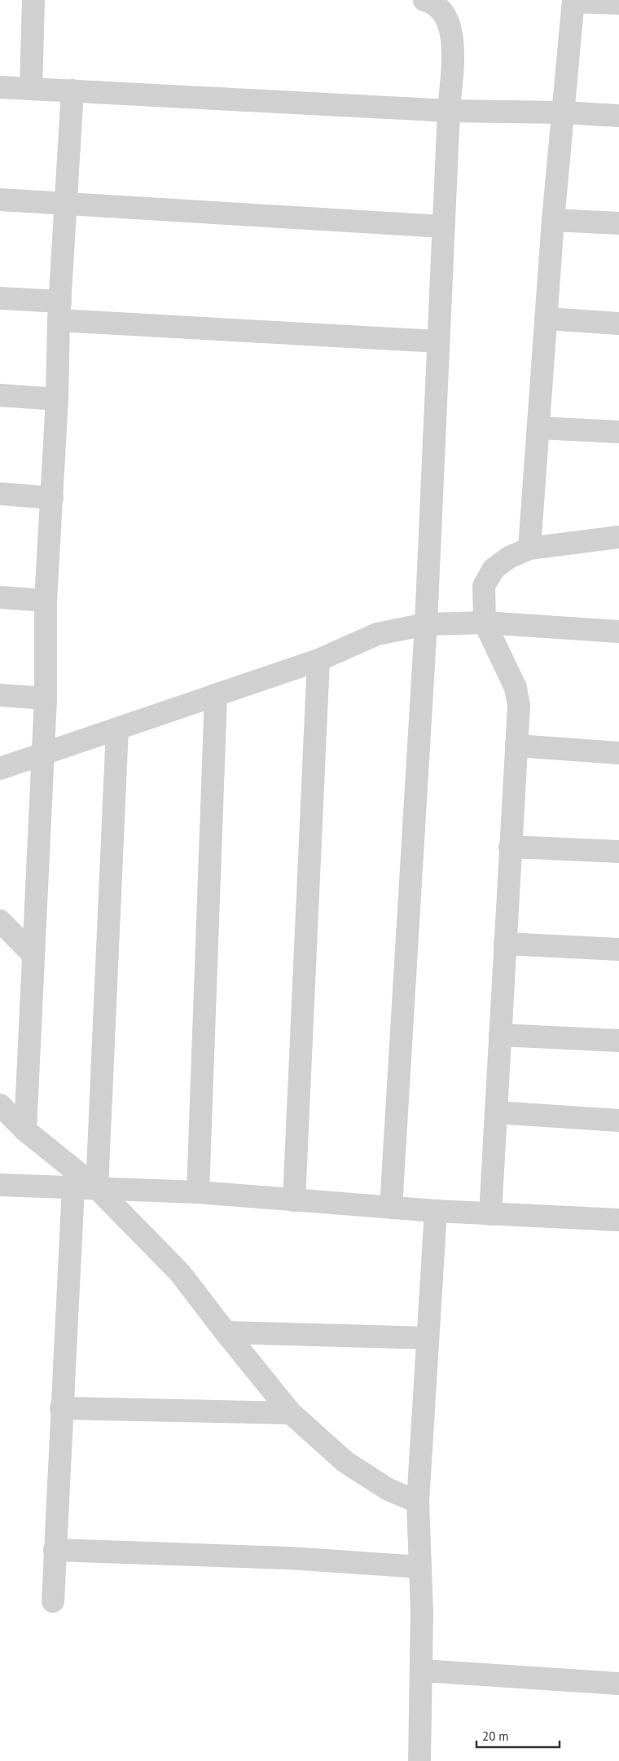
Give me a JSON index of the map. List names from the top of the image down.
{
  "scale_bar": "20 m"
}
